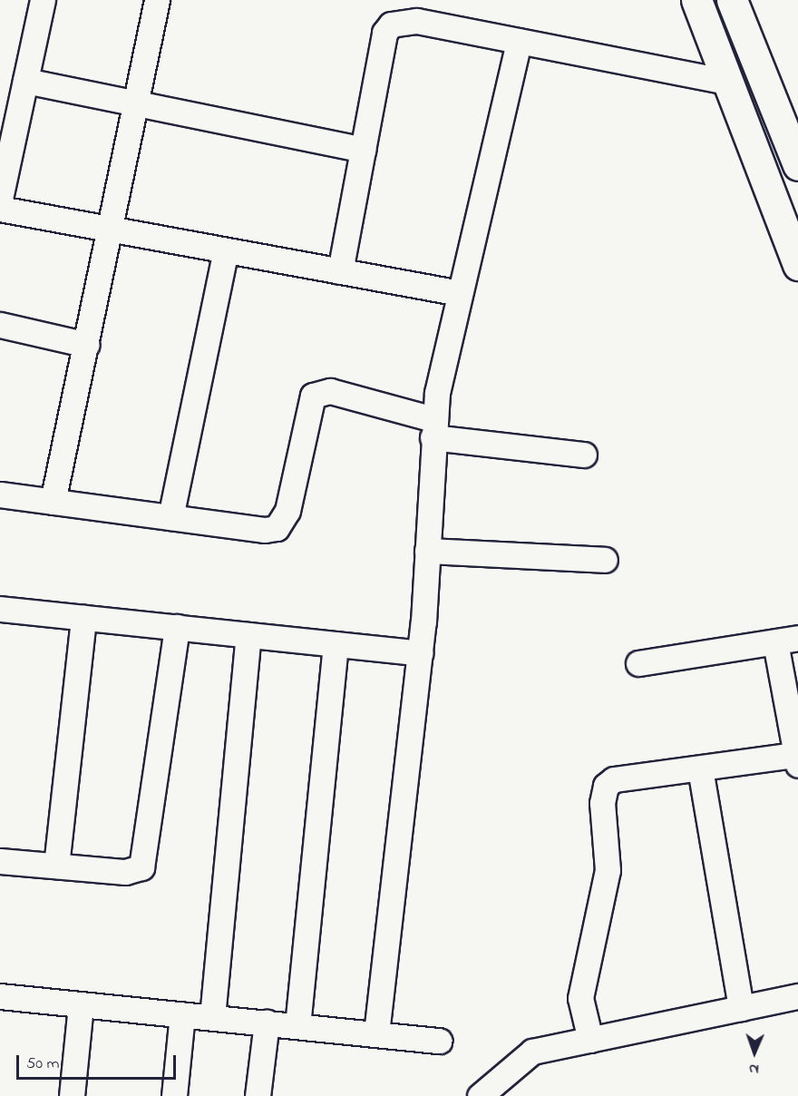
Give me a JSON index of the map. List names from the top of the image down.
{
  "scale_bar": "50 m",
  "north": "bottom"
}
